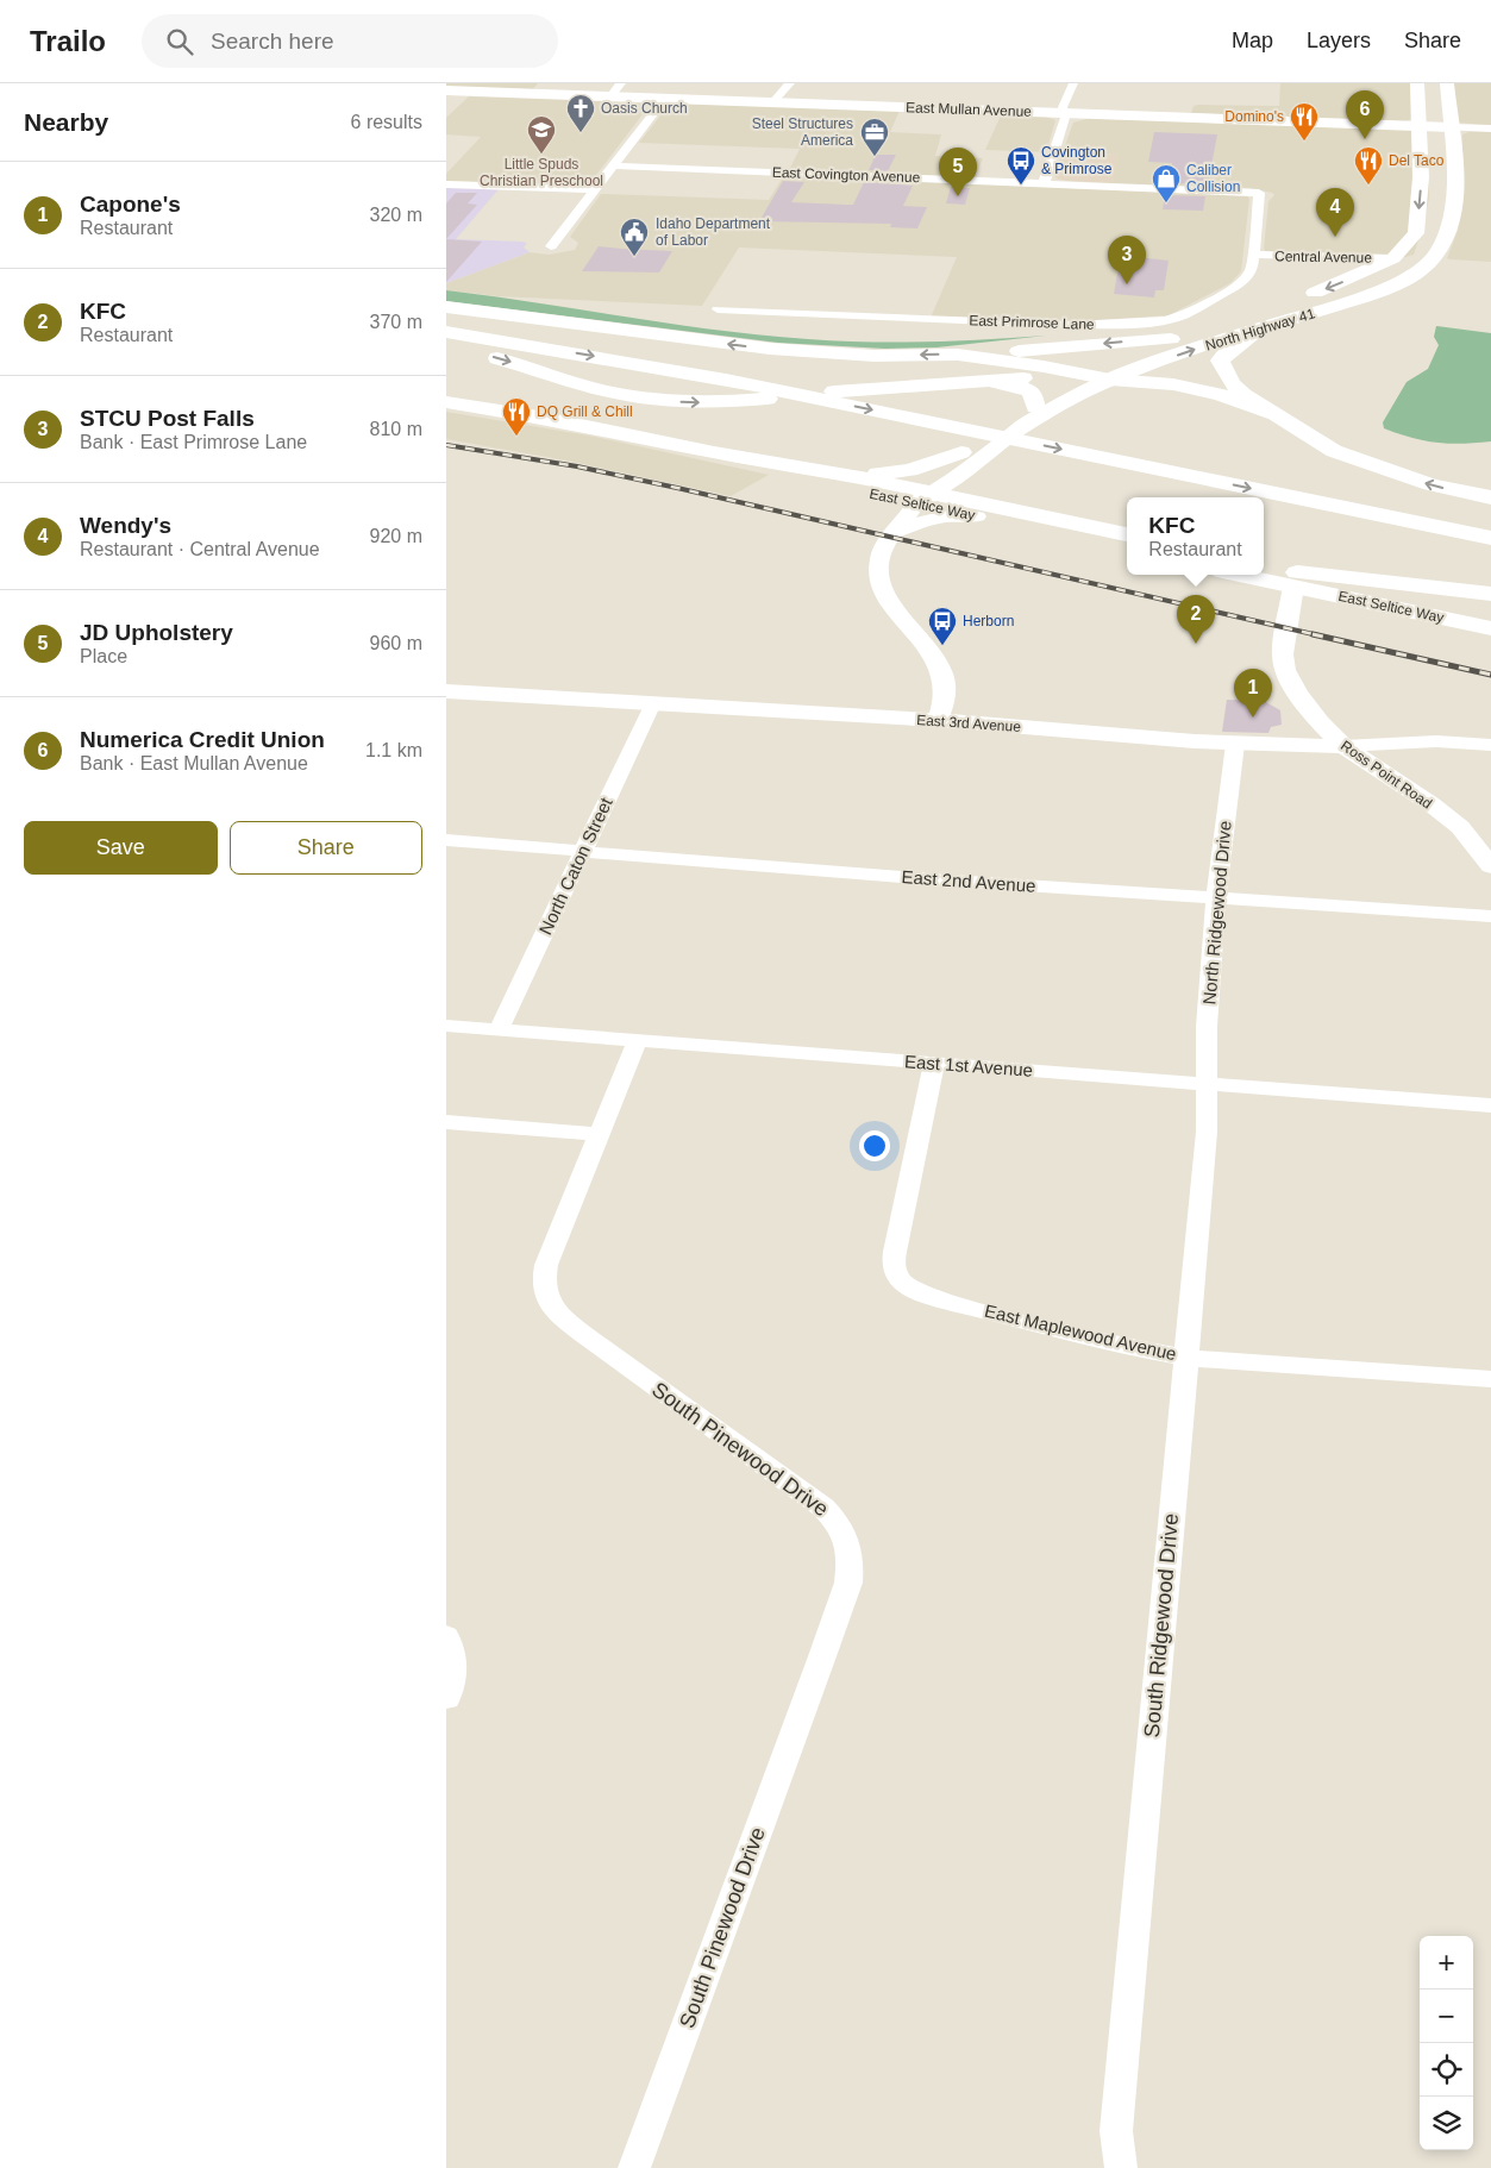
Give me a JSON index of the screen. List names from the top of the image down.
{
  "streets": {
    "main road": ["East Mullan Avenue", "North Highway 41", "East Seltice Way"],
    "street": [
      "East Covington Avenue",
      "Central Avenue",
      "East Primrose Lane",
      "East 3rd Avenue",
      "Ross Point Road",
      "North Caton Street",
      "East 2nd Avenue",
      "North Ridgewood Drive",
      "East 1st Avenue",
      "East Maplewood Avenue",
      "South Pinewood Drive",
      "South Ridgewood Drive"
    ]
  },
  "crossings": [
    ["East Mullan Avenue", "North Highway 41"],
    ["East Covington Avenue", "East Primrose Lane"],
    ["Central Avenue", "East Primrose Lane"],
    ["Central Avenue", "North Highway 41"],
    ["North Highway 41", "East Seltice Way"],
    ["East Seltice Way", "Ross Point Road"],
    ["East 3rd Avenue", "Ross Point Road"],
    ["East 3rd Avenue", "North Caton Street"],
    ["East 3rd Avenue", "North Ridgewood Drive"],
    ["North Caton Street", "East 2nd Avenue"],
    ["North Caton Street", "East 1st Avenue"],
    ["East 2nd Avenue", "North Ridgewood Drive"],
    ["North Ridgewood Drive", "East 1st Avenue"],
    ["North Ridgewood Drive", "South Ridgewood Drive"],
    ["East 1st Avenue", "East Maplewood Avenue"],
    ["East 1st Avenue", "South Pinewood Drive"],
    ["East 1st Avenue", "South Ridgewood Drive"],
    ["East Maplewood Avenue", "South Ridgewood Drive"]
  ],
  "places": {
    "church": ["Oasis Church"],
    "restaurant": ["Domino's", "Del Taco", "DQ Grill & Chill"],
    "school or university": ["Little Spuds Christian Preschool"],
    "office": ["Steel Structures America"],
    "bus stop": ["Covington & Primrose", "Herborn"],
    "shop": ["Caliber Collision"],
    "public building": ["Idaho Department of Labor"]
  },
  "page": {
    "header": "Trailo",
    "search": "Search here",
    "nav": ["Map", "Layers", "Share"],
    "heading": ["Nearby", "6 results"],
    "pins": [
      "6",
      "5",
      "4",
      "3",
      "2",
      "1"
    ],
    "list": [
      {
        "mark": "1",
        "name": "Capone's",
        "note": "Restaurant",
        "value": "320 m"
      },
      {
        "mark": "2",
        "name": "KFC",
        "note": "Restaurant",
        "value": "370 m"
      },
      {
        "mark": "3",
        "name": "STCU Post Falls",
        "note": "Bank · East Primrose Lane",
        "value": "810 m"
      },
      {
        "mark": "4",
        "name": "Wendy's",
        "note": "Restaurant · Central Avenue",
        "value": "920 m"
      },
      {
        "mark": "5",
        "name": "JD Upholstery",
        "note": "Place",
        "value": "960 m"
      },
      {
        "mark": "6",
        "name": "Numerica Credit Union",
        "note": "Bank · East Mullan Avenue",
        "value": "1.1 km"
      }
    ],
    "popup": ["KFC", "Restaurant"],
    "buttons": ["Save", "Share"],
    "map_buttons": ["+", "−"]
  }
}
